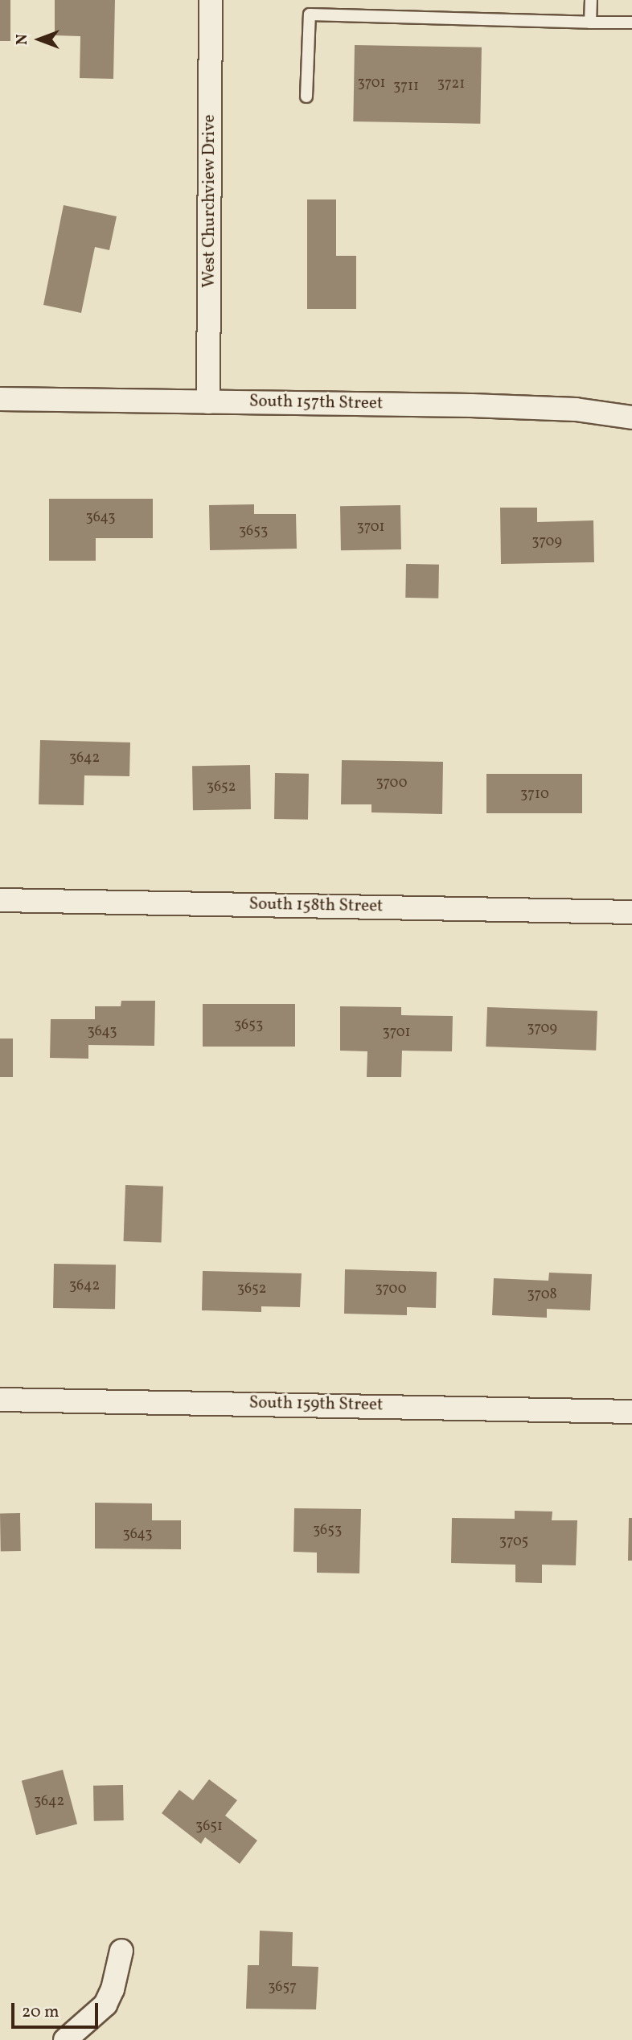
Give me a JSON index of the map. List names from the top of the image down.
{
  "streets": {
    "street": [
      "West Churchview Drive",
      "South 157th Street",
      "South 158th Street",
      "South 159th Street"
    ]
  },
  "crossings": [
    ["West Churchview Drive", "South 157th Street"]
  ],
  "house_numbers": [
    "3701",
    "3721",
    "3711",
    "3643",
    "3701",
    "3653",
    "3709",
    "3642",
    "3700",
    "3652",
    "3710",
    "3653",
    "3709",
    "3643",
    "3701",
    "3642",
    "3652",
    "3700",
    "3708",
    "3653",
    "3643",
    "3705",
    "3642",
    "3651",
    "3657"
  ],
  "scale_bar": "20 m",
  "north": "left"
}
